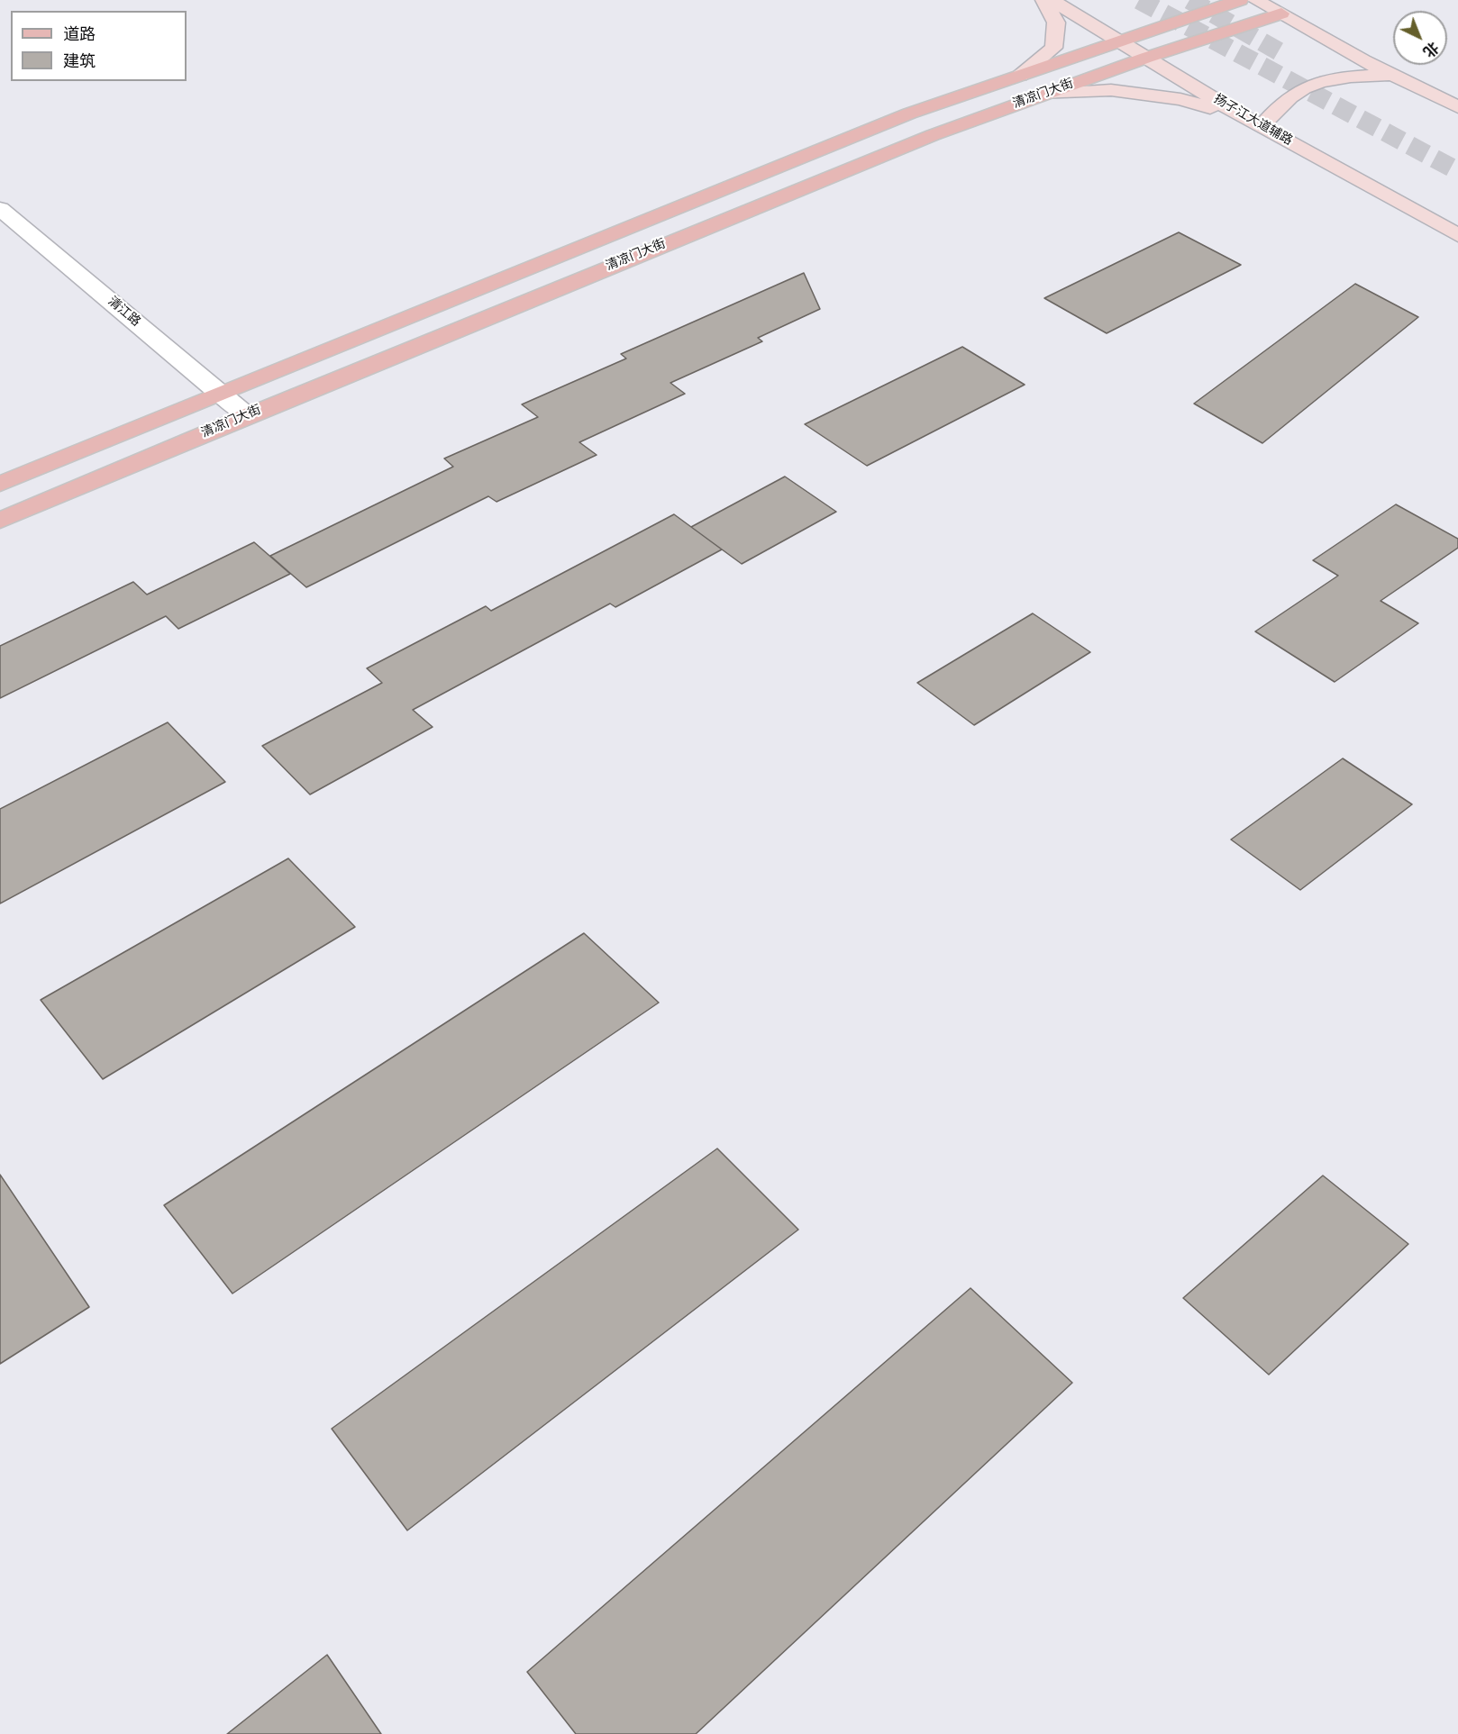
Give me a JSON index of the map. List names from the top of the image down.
{
  "streets": {
    "main road": ["清凉门大街", "扬子江大道辅路"],
    "street": ["清江路"]
  },
  "crossings": [
    ["清凉门大街", "扬子江大道辅路"],
    ["清凉门大街", "清江路"]
  ],
  "legend": ["道路", "建筑"],
  "north": "bottom right"
}
